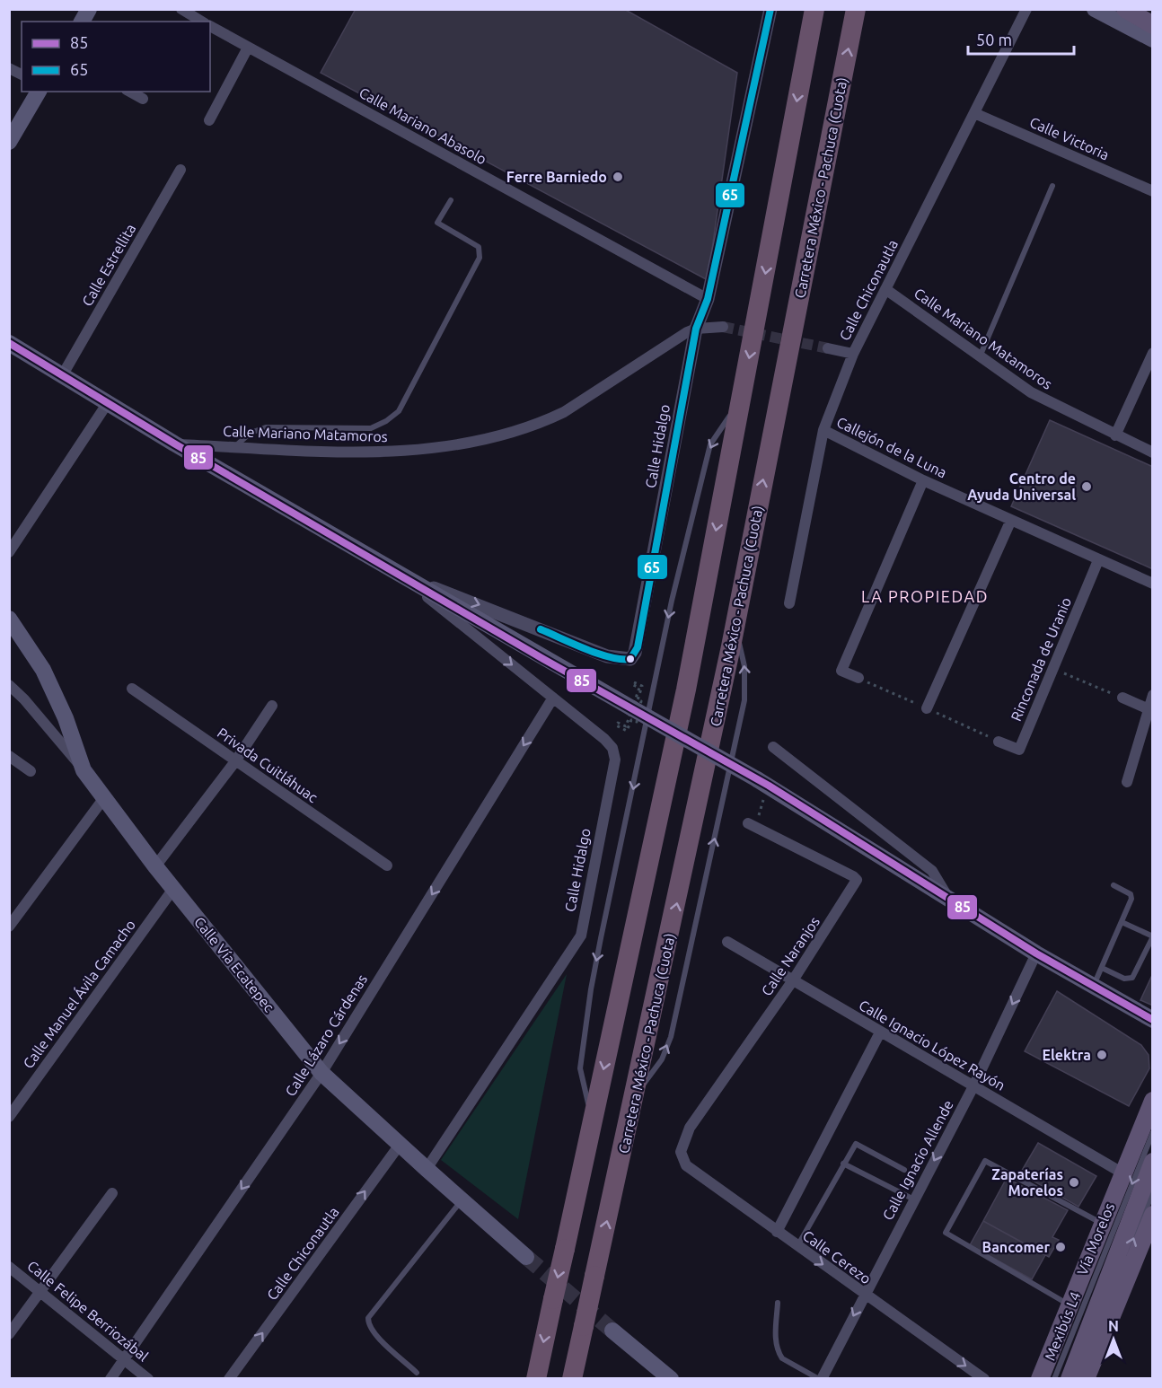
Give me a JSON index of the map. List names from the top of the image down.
{
  "streets": {
    "highway": ["Carretera México - Pachuca (Cuota)"],
    "main road": ["Calle Vía Ecatepec", "Vía Morelos"],
    "street": [
      "Calle Mariano Abasolo",
      "Calle Victoria",
      "Calle Estrellita",
      "Calle Chiconautla",
      "Calle Mariano Matamoros",
      "Calle Hidalgo",
      "Callejón de la Luna",
      "Rinconada de Uranio",
      "Privada Cuitláhuac",
      "Calle Naranjos",
      "Calle Manuel Ávila Camacho",
      "Calle Lázaro Cárdenas",
      "Calle Ignacio López Rayón",
      "Calle Ignacio Allende",
      "Calle Cerezo",
      "Calle Felipe Berriozábal"
    ],
    "lane": ["Mexibús L4"]
  },
  "crossings": [
    ["Calle Mariano Abasolo", "Calle Hidalgo"],
    ["Calle Victoria", "Calle Chiconautla"],
    ["Calle Chiconautla", "Calle Mariano Matamoros"],
    ["Calle Chiconautla", "Callejón de la Luna"],
    ["Calle Chiconautla", "Calle Vía Ecatepec"],
    ["Calle Mariano Matamoros", "Calle Hidalgo"],
    ["Calle Hidalgo", "Calle Vía Ecatepec"],
    ["Calle Hidalgo", "Calle Lázaro Cárdenas"],
    ["Callejón de la Luna", "Rinconada de Uranio"],
    ["Calle Naranjos", "Calle Ignacio López Rayón"],
    ["Calle Naranjos", "Calle Cerezo"],
    ["Calle Vía Ecatepec", "Calle Manuel Ávila Camacho"],
    ["Calle Vía Ecatepec", "Calle Lázaro Cárdenas"],
    ["Calle Lázaro Cárdenas", "Calle Felipe Berriozábal"],
    ["Calle Ignacio López Rayón", "Calle Ignacio Allende"],
    ["Calle Ignacio López Rayón", "Vía Morelos"],
    ["Calle Ignacio Allende", "Calle Cerezo"]
  ],
  "one_way": ["Calle Lázaro Cárdenas", "Calle Ignacio Allende", "Calle Cerezo"],
  "districts": ["LA PROPIEDAD"],
  "places": [
    "Ferre Barniedo",
    "Centro de Ayuda Universal",
    "Elektra",
    "Zapaterías Morelos",
    "Bancomer"
  ],
  "lines": ["transit line 65", "transit line 85"],
  "legend": ["85", "65"],
  "scale_bar": "50 m",
  "north": "top"
}
